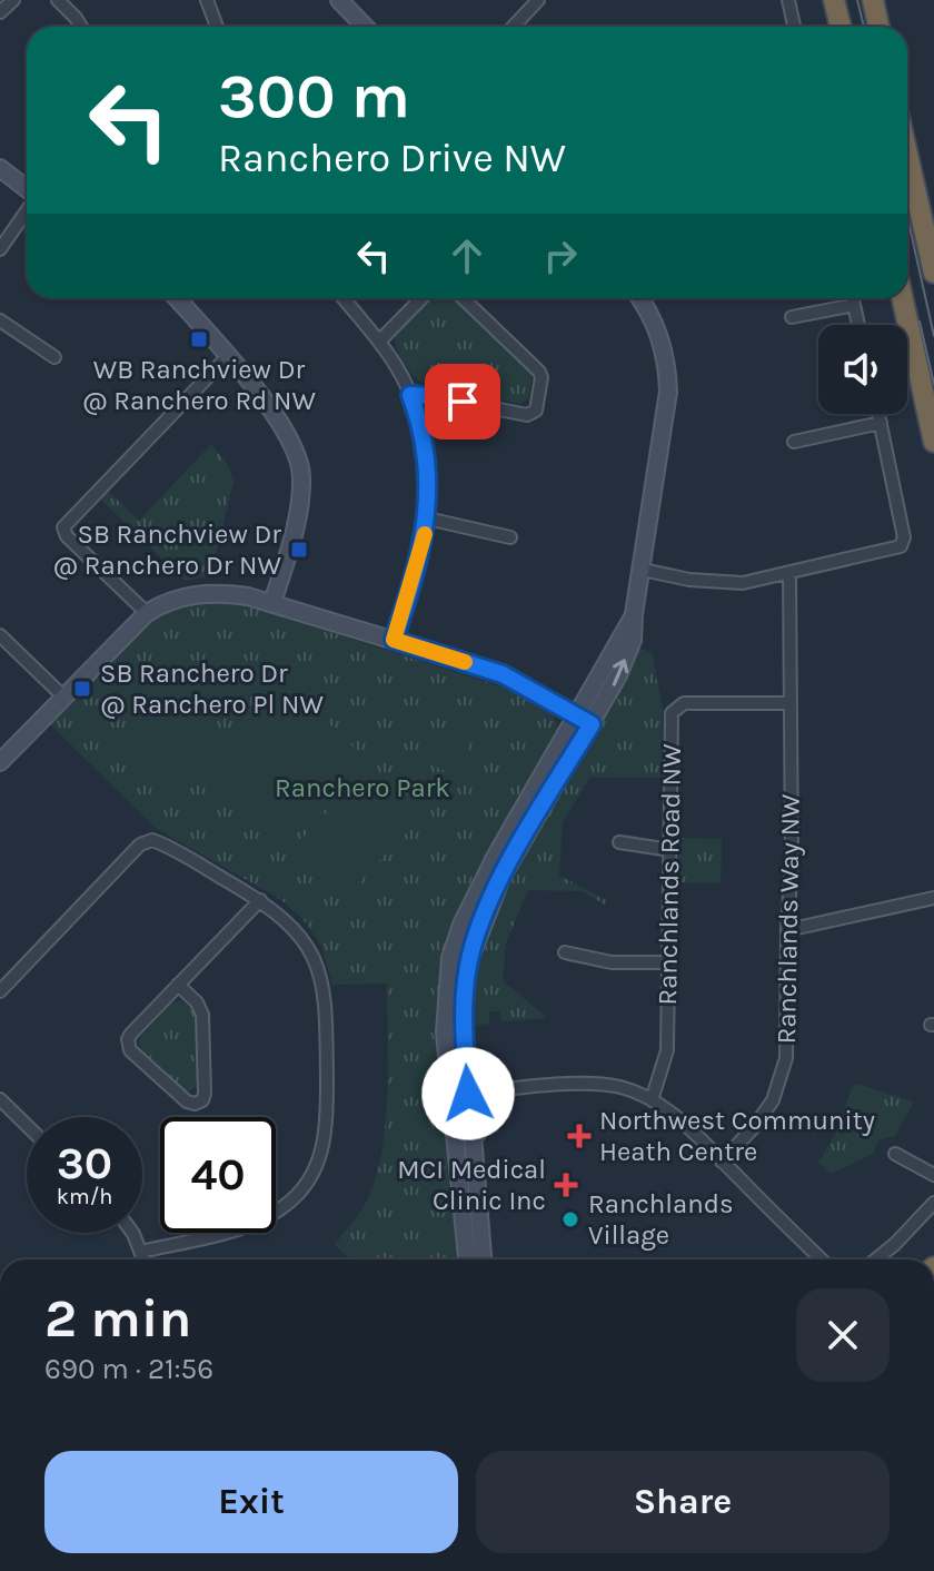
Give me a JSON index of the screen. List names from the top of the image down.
{
  "streets": {
    "street": ["Ranchlands Road NW", "Ranchlands Way NW"]
  },
  "crossings": [
    ["Ranchlands Road NW", "Ranchlands Way NW"]
  ],
  "parks": ["Ranchero Park"],
  "places": {
    "transit": ["WB Ranchview Dr @ Ranchero Rd NW", "SB Ranchview Dr @ Ranchero Dr NW", "SB Ranchero Dr @ Ranchero Pl NW"],
    "health": ["Northwest Community Heath Centre", "MCI Medical Clinic Inc"],
    "other": ["Ranchlands Village"]
  },
  "page": {
    "turn": ["300 m", "Ranchero Drive NW"],
    "speed": "30 km/h",
    "limit": "40",
    "heading": ["2 min", "690 m · 21:56"],
    "buttons": ["Exit", "Share"]
  }
}
